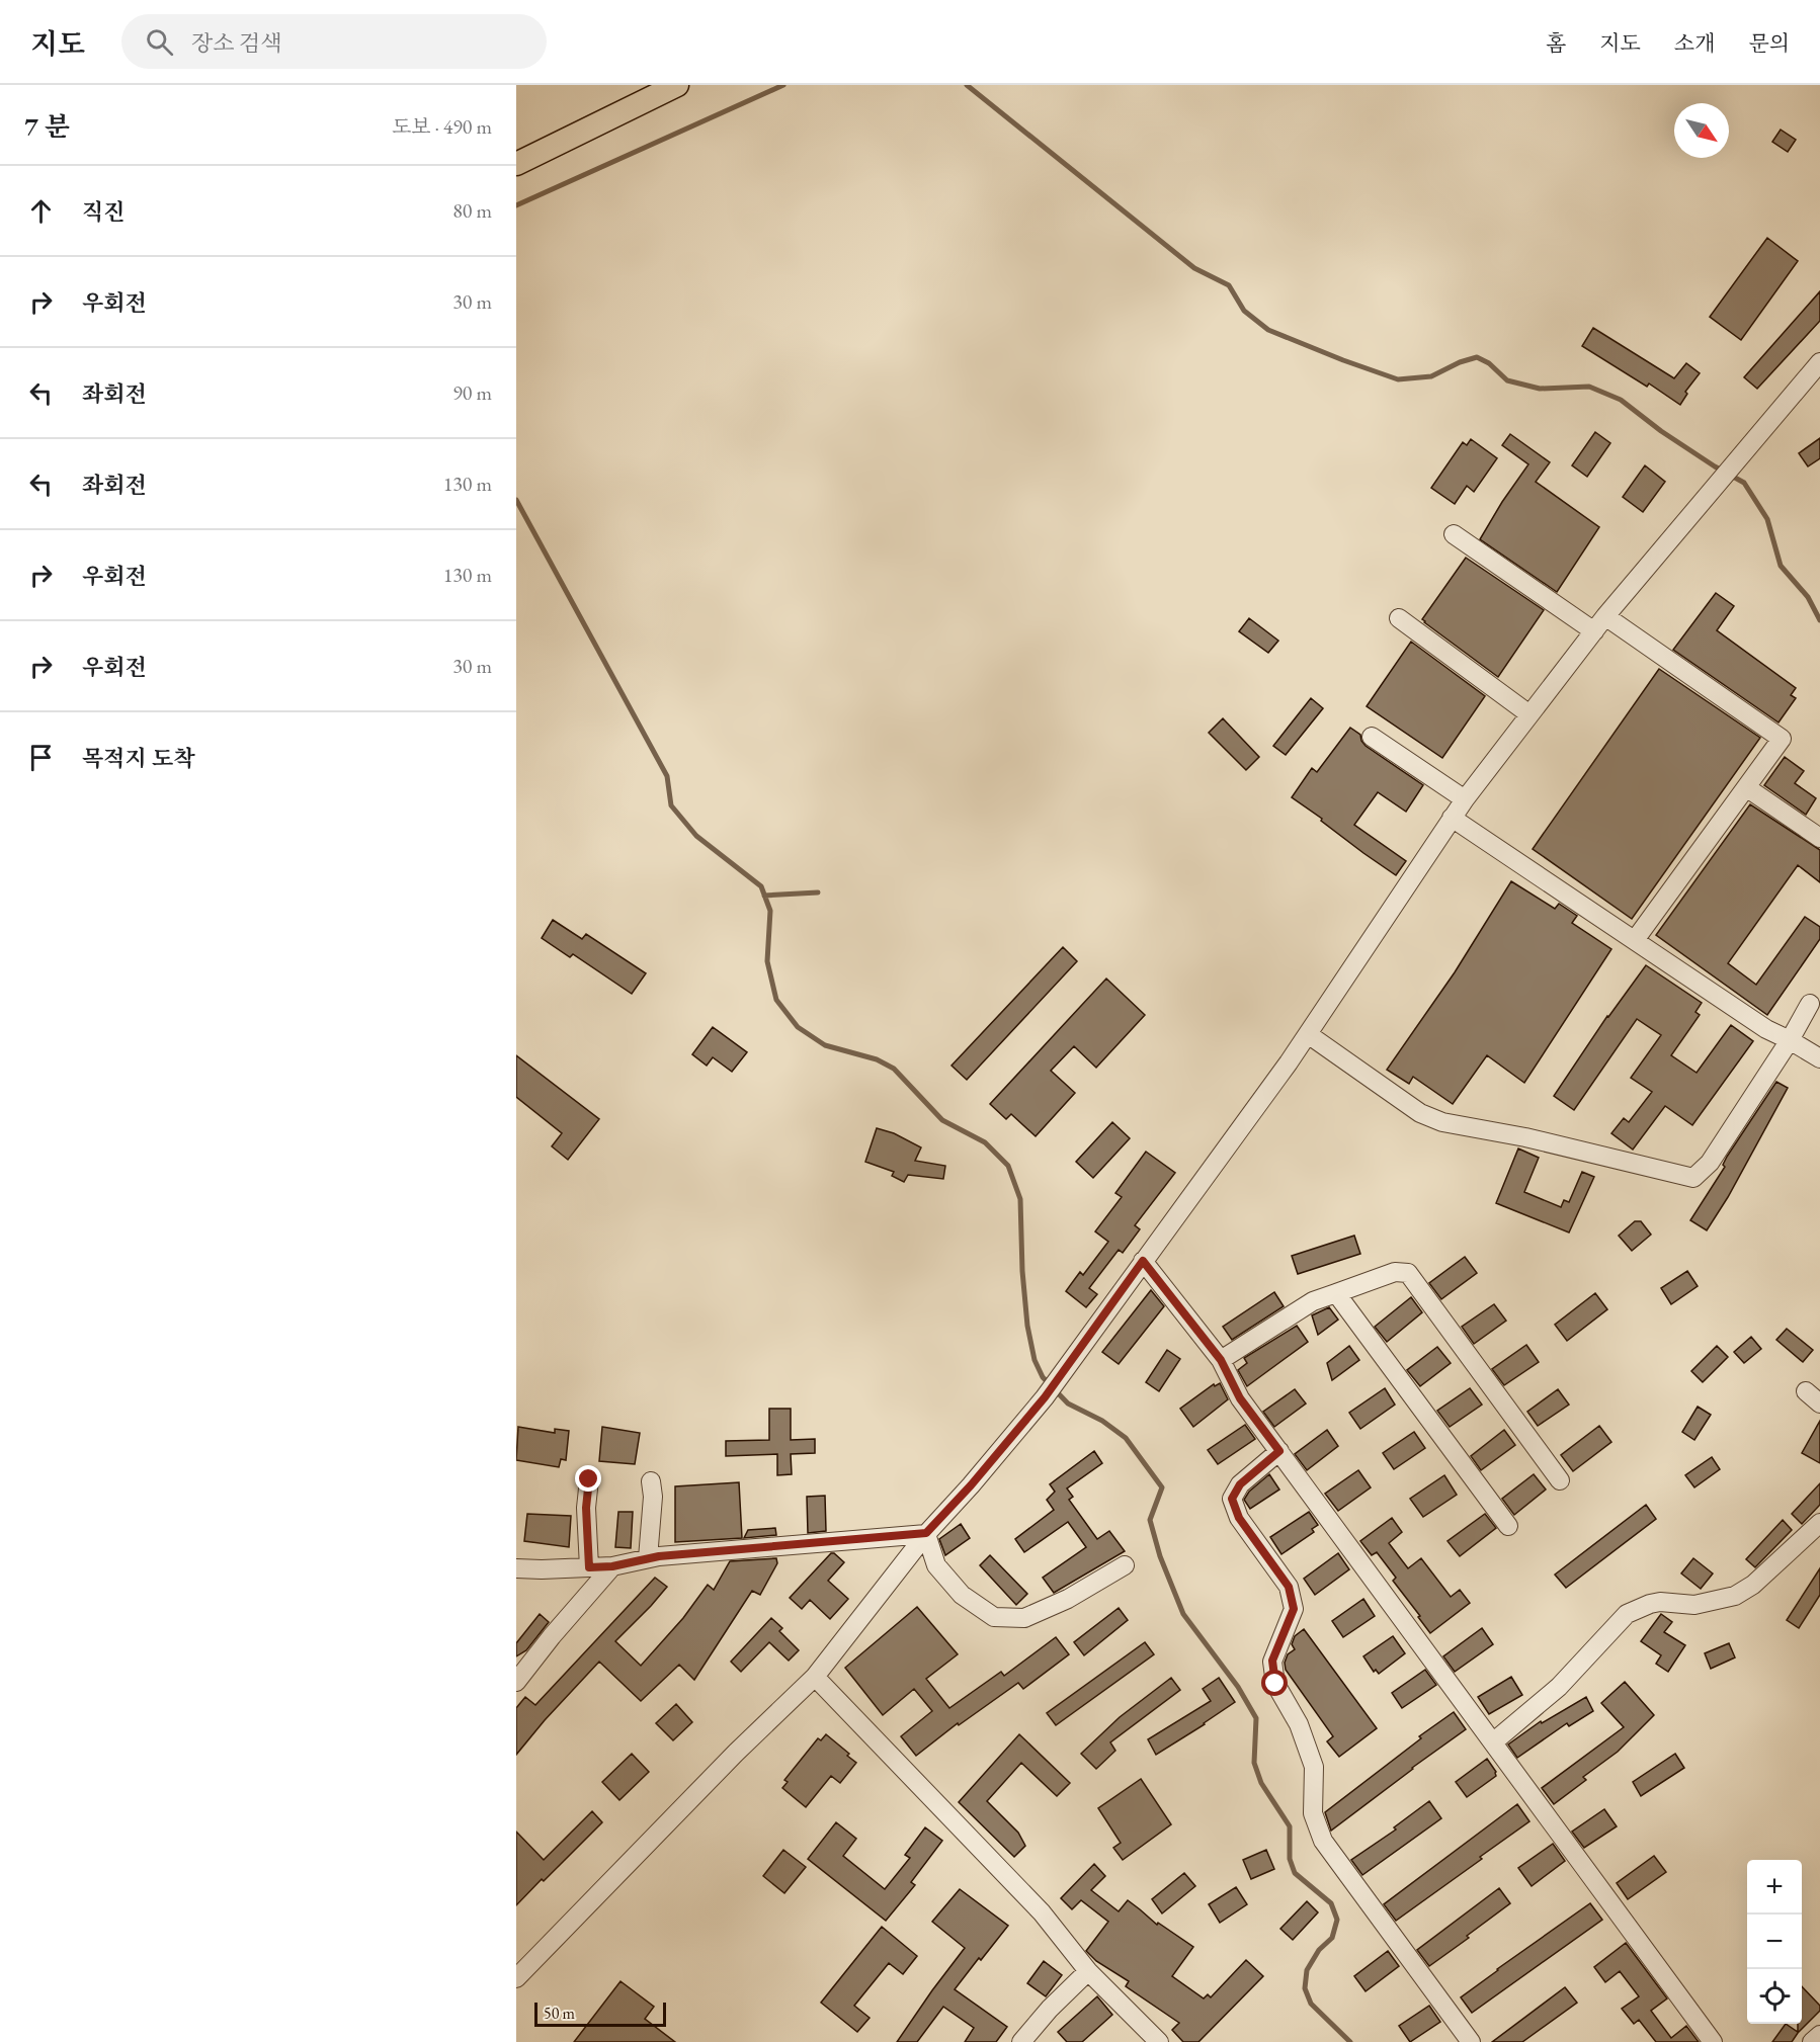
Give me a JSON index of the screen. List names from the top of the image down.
{
  "scale_bar": "50 m",
  "north": "bottom right",
  "page": {
    "header": "지도",
    "search": "장소 검색",
    "nav": [
      "홈",
      "지도",
      "소개",
      "문의"
    ],
    "heading": ["7 분", "도보 · 490 m"],
    "list": [
      ["직진", "80 m"],
      ["우회전", "30 m"],
      ["좌회전", "90 m"],
      ["좌회전", "130 m"],
      ["우회전", "130 m"],
      ["우회전", "30 m"],
      "목적지 도착"
    ],
    "map_buttons": ["+", "−"],
    "scale": "50 m"
  }
}
